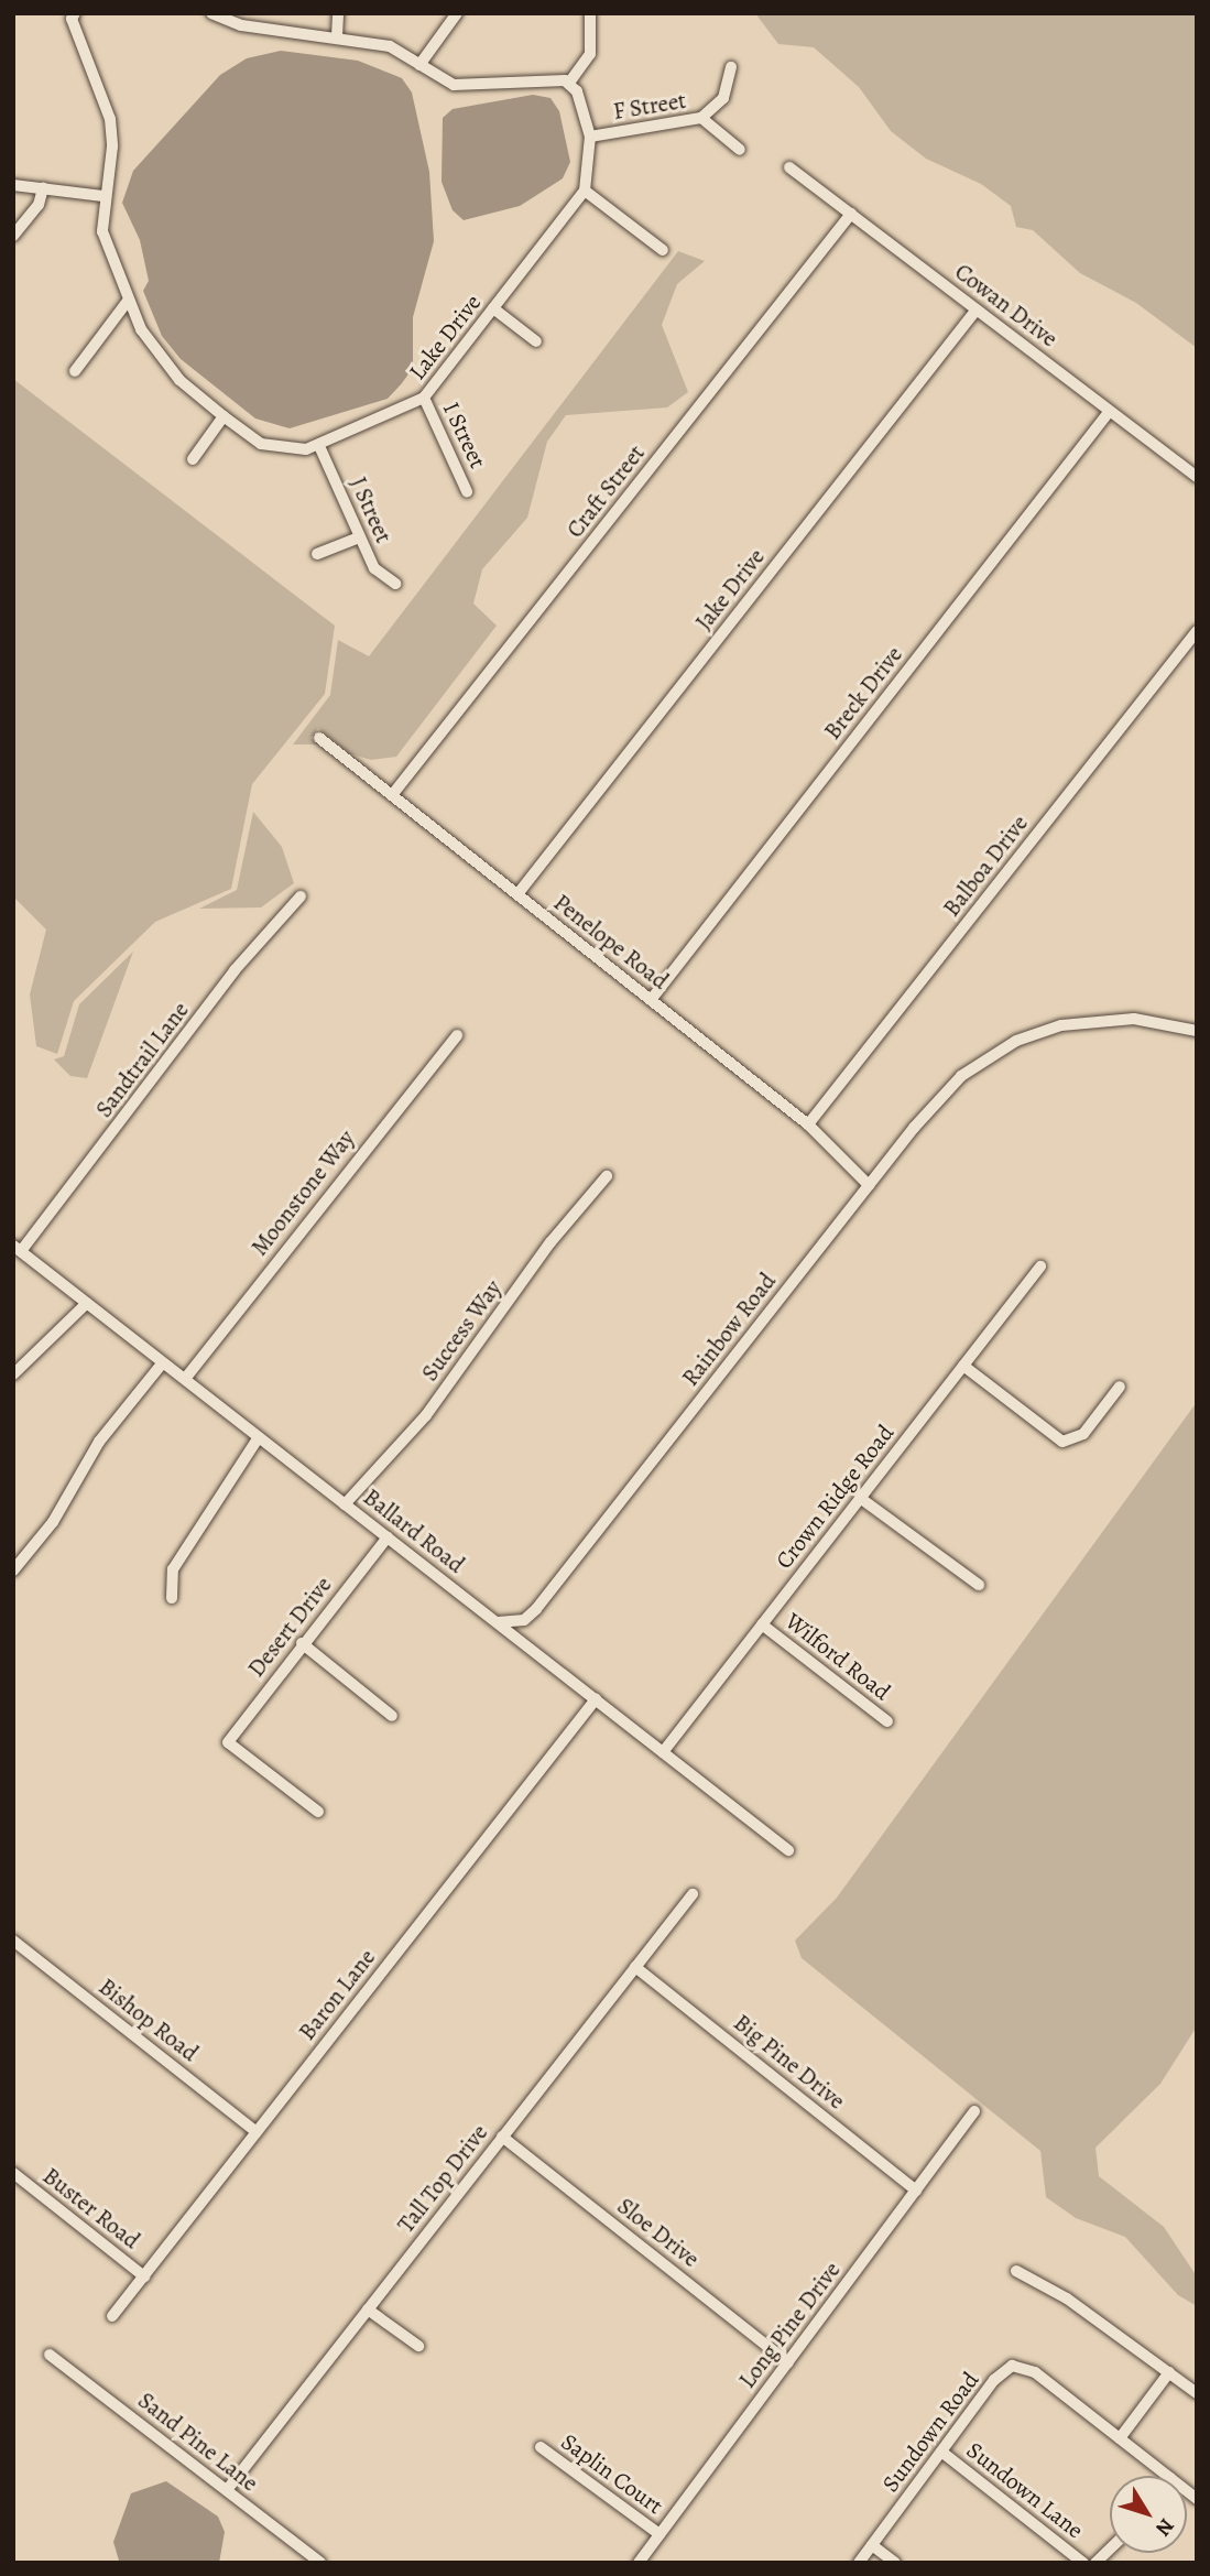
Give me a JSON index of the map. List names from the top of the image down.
{
  "streets": {
    "street": [
      "F Street",
      "Cowan Drive",
      "Lake Drive",
      "I Street",
      "Craft Street",
      "J Street",
      "Jake Drive",
      "Breck Drive",
      "Balboa Drive",
      "Penelope Road",
      "Sandtrail Lane",
      "Moonstone Way",
      "Rainbow Road",
      "Success Way",
      "Crown Ridge Road",
      "Ballard Road",
      "Desert Drive",
      "Wilford Road",
      "Baron Lane",
      "Bishop Road",
      "Big Pine Drive",
      "Tall Top Drive",
      "Buster Road",
      "Sloe Drive",
      "Long Pine Drive",
      "Sundown Road",
      "Sand Pine Lane",
      "Saplin Court",
      "Sundown Lane"
    ]
  },
  "crossings": [
    ["Cowan Drive", "Craft Street"],
    ["Cowan Drive", "Jake Drive"],
    ["Cowan Drive", "Breck Drive"],
    ["Lake Drive", "I Street"],
    ["Lake Drive", "J Street"],
    ["Craft Street", "Penelope Road"],
    ["Jake Drive", "Penelope Road"],
    ["Breck Drive", "Penelope Road"],
    ["Balboa Drive", "Penelope Road"],
    ["Penelope Road", "Rainbow Road"],
    ["Sandtrail Lane", "Ballard Road"],
    ["Moonstone Way", "Ballard Road"],
    ["Rainbow Road", "Ballard Road"],
    ["Success Way", "Ballard Road"],
    ["Crown Ridge Road", "Ballard Road"],
    ["Crown Ridge Road", "Wilford Road"],
    ["Ballard Road", "Desert Drive"],
    ["Ballard Road", "Baron Lane"],
    ["Baron Lane", "Bishop Road"],
    ["Baron Lane", "Buster Road"],
    ["Big Pine Drive", "Tall Top Drive"],
    ["Big Pine Drive", "Long Pine Drive"],
    ["Tall Top Drive", "Sloe Drive"],
    ["Tall Top Drive", "Sand Pine Lane"],
    ["Sloe Drive", "Long Pine Drive"],
    ["Long Pine Drive", "Saplin Court"],
    ["Sundown Road", "Sundown Lane"]
  ],
  "north": "bottom right"
}
